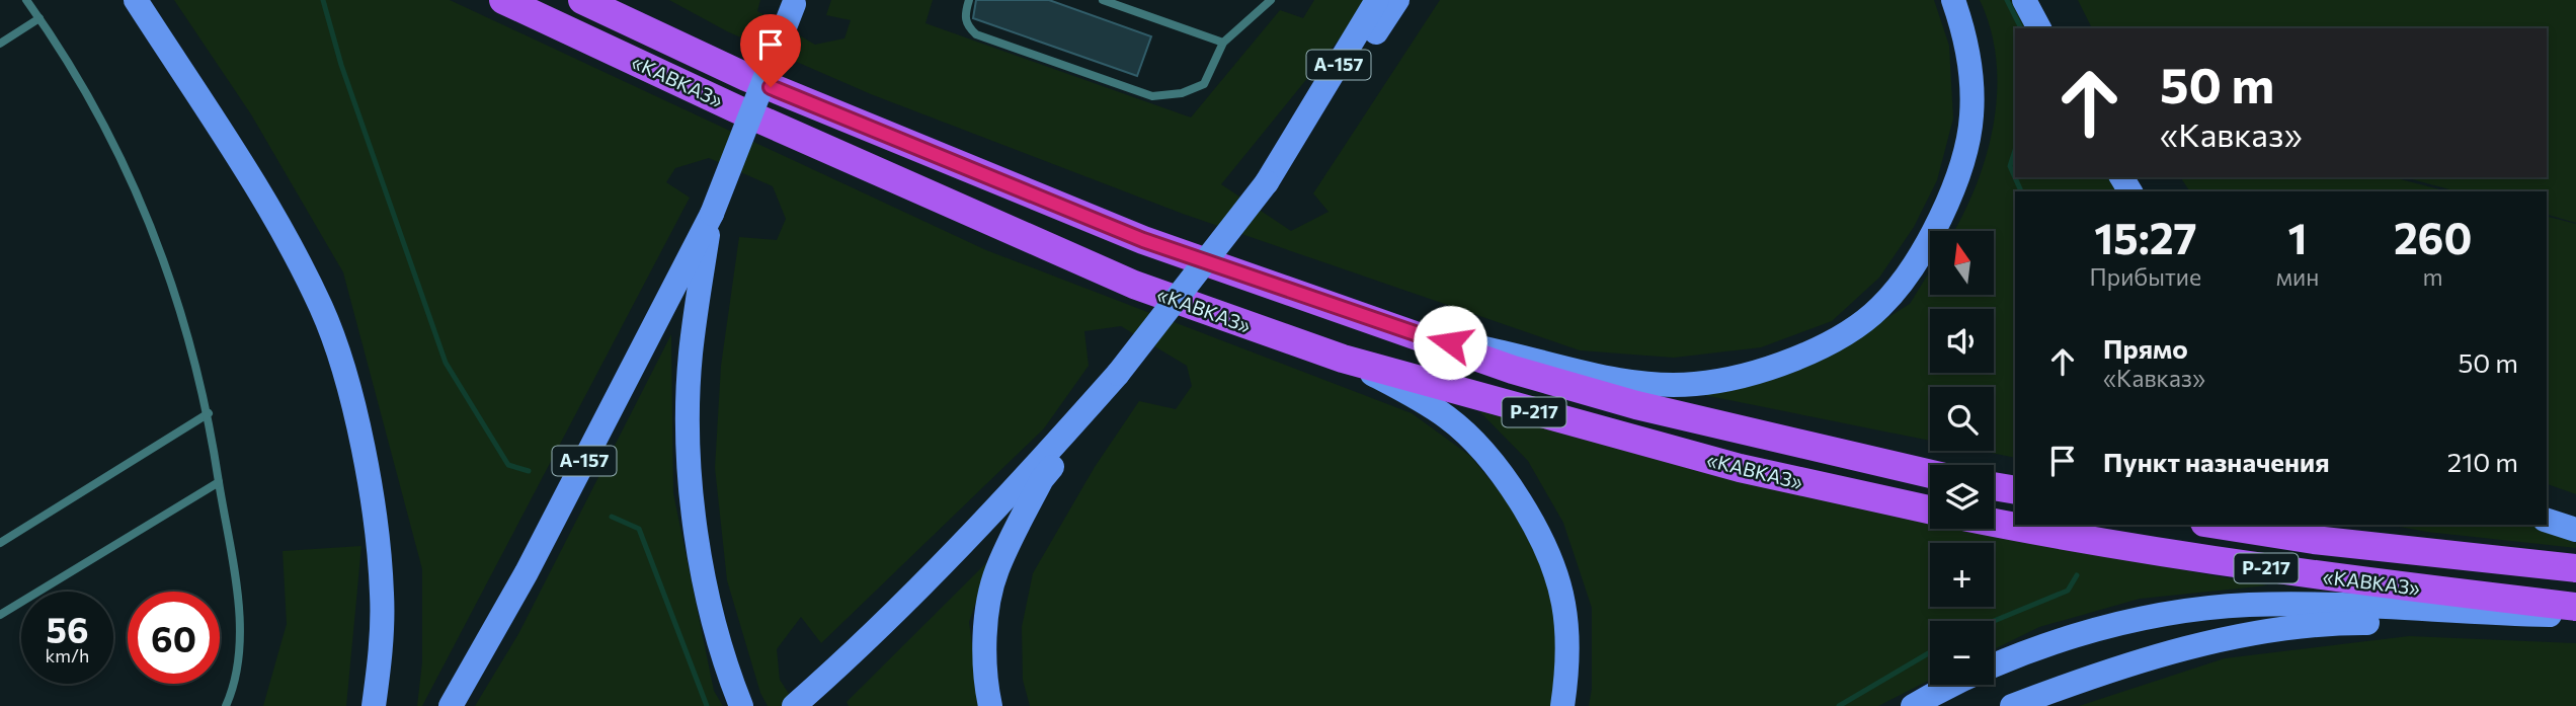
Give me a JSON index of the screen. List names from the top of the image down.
{
  "streets": {
    "highway": ["«КАВКАЗ»", "Р-217"],
    "main road": ["А-157"]
  },
  "north": "top",
  "page": {
    "turn": ["50 m", "«Кавказ»"],
    "eta": [
      "15:27",
      "Прибытие",
      "1",
      "мин",
      "260",
      "m"
    ],
    "map_buttons": ["+", "−"],
    "list": [
      {
        "name": "Прямо",
        "note": "«Кавказ»",
        "value": "50 m"
      },
      {
        "name": "Пункт назначения",
        "value": "210 m"
      }
    ],
    "speed": "56 km/h",
    "limit": "60"
  }
}
